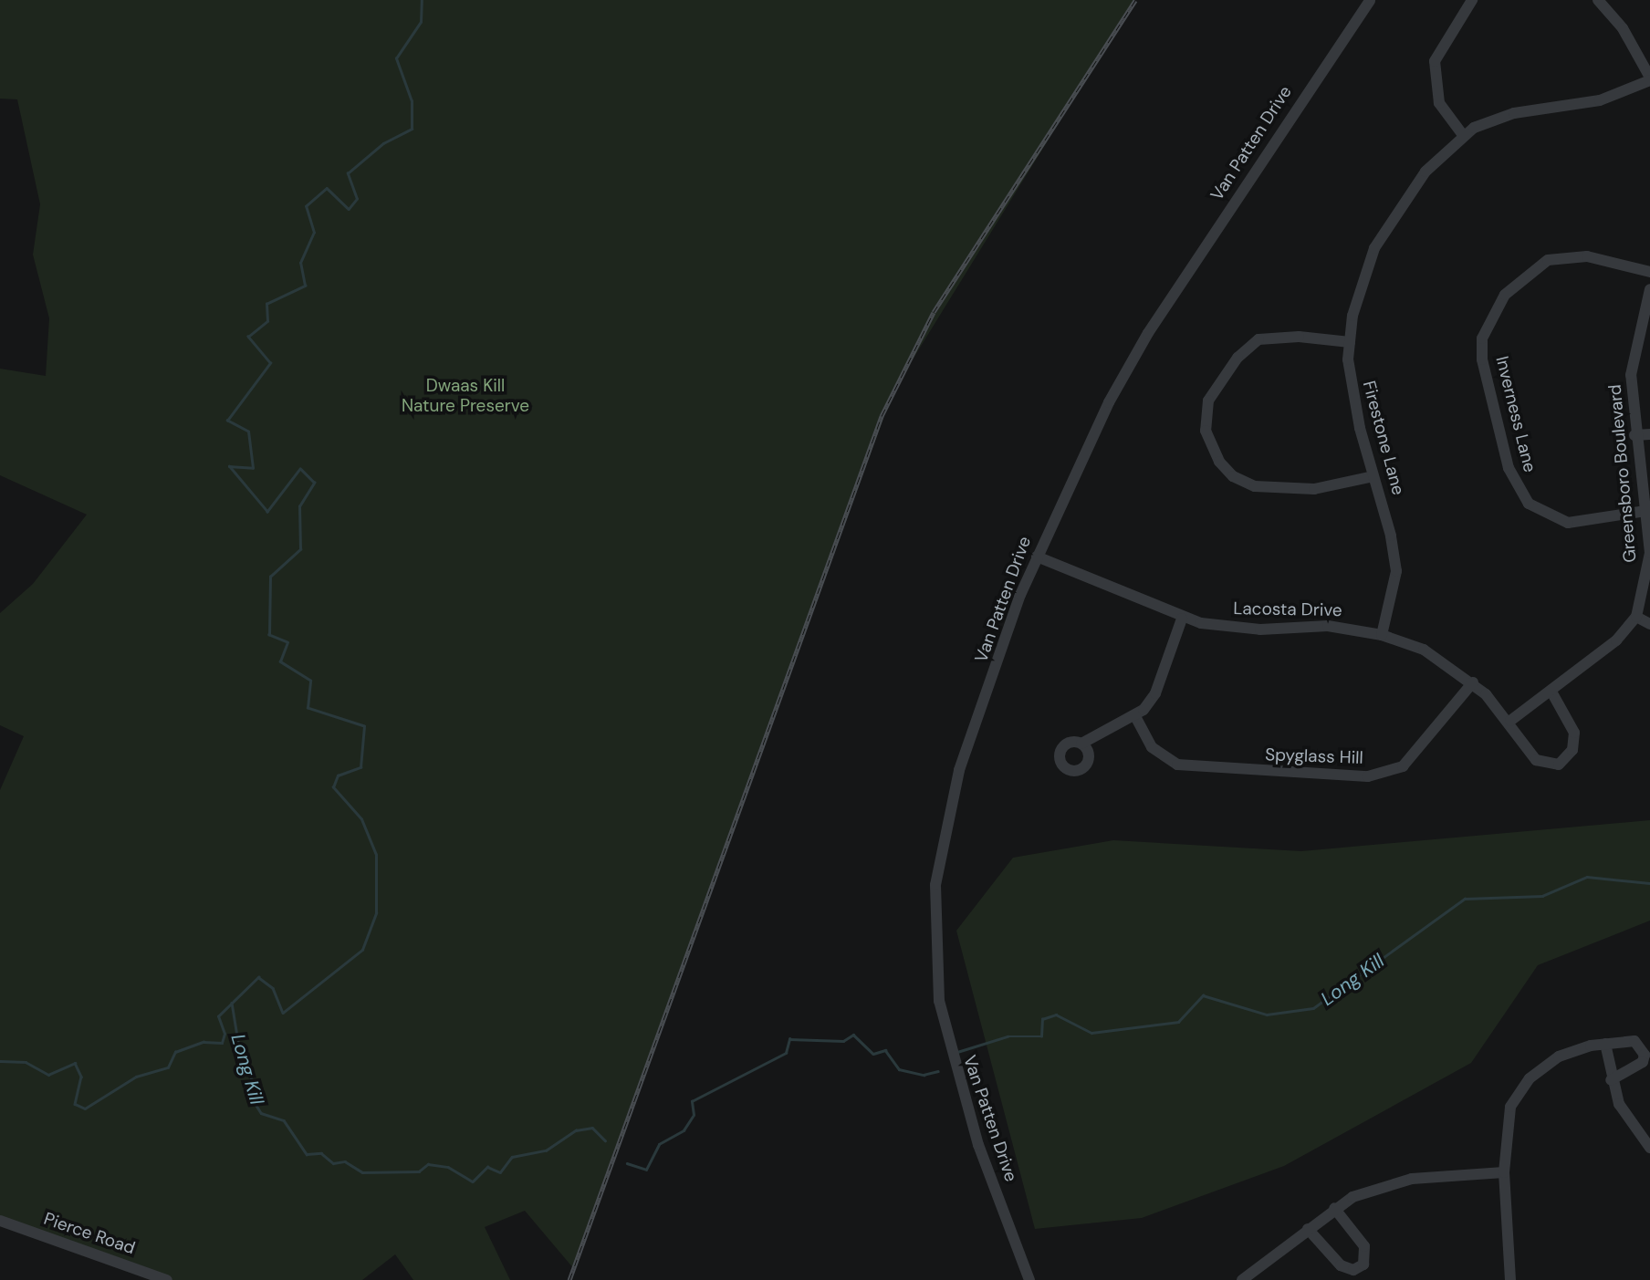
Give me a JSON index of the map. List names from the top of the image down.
{
  "streets": {
    "street": [
      "Van Patten Drive",
      "Inverness Lane",
      "Firestone Lane",
      "Greensboro Boulevard",
      "Lacosta Drive",
      "Spyglass Hill",
      "Pierce Road"
    ]
  },
  "crossings": [
    ["Van Patten Drive", "Lacosta Drive"],
    ["Inverness Lane", "Greensboro Boulevard"],
    ["Firestone Lane", "Lacosta Drive"],
    ["Lacosta Drive", "Spyglass Hill"]
  ],
  "water": ["Long Kill"],
  "parks": ["Dwaas Kill Nature Preserve"]
}
